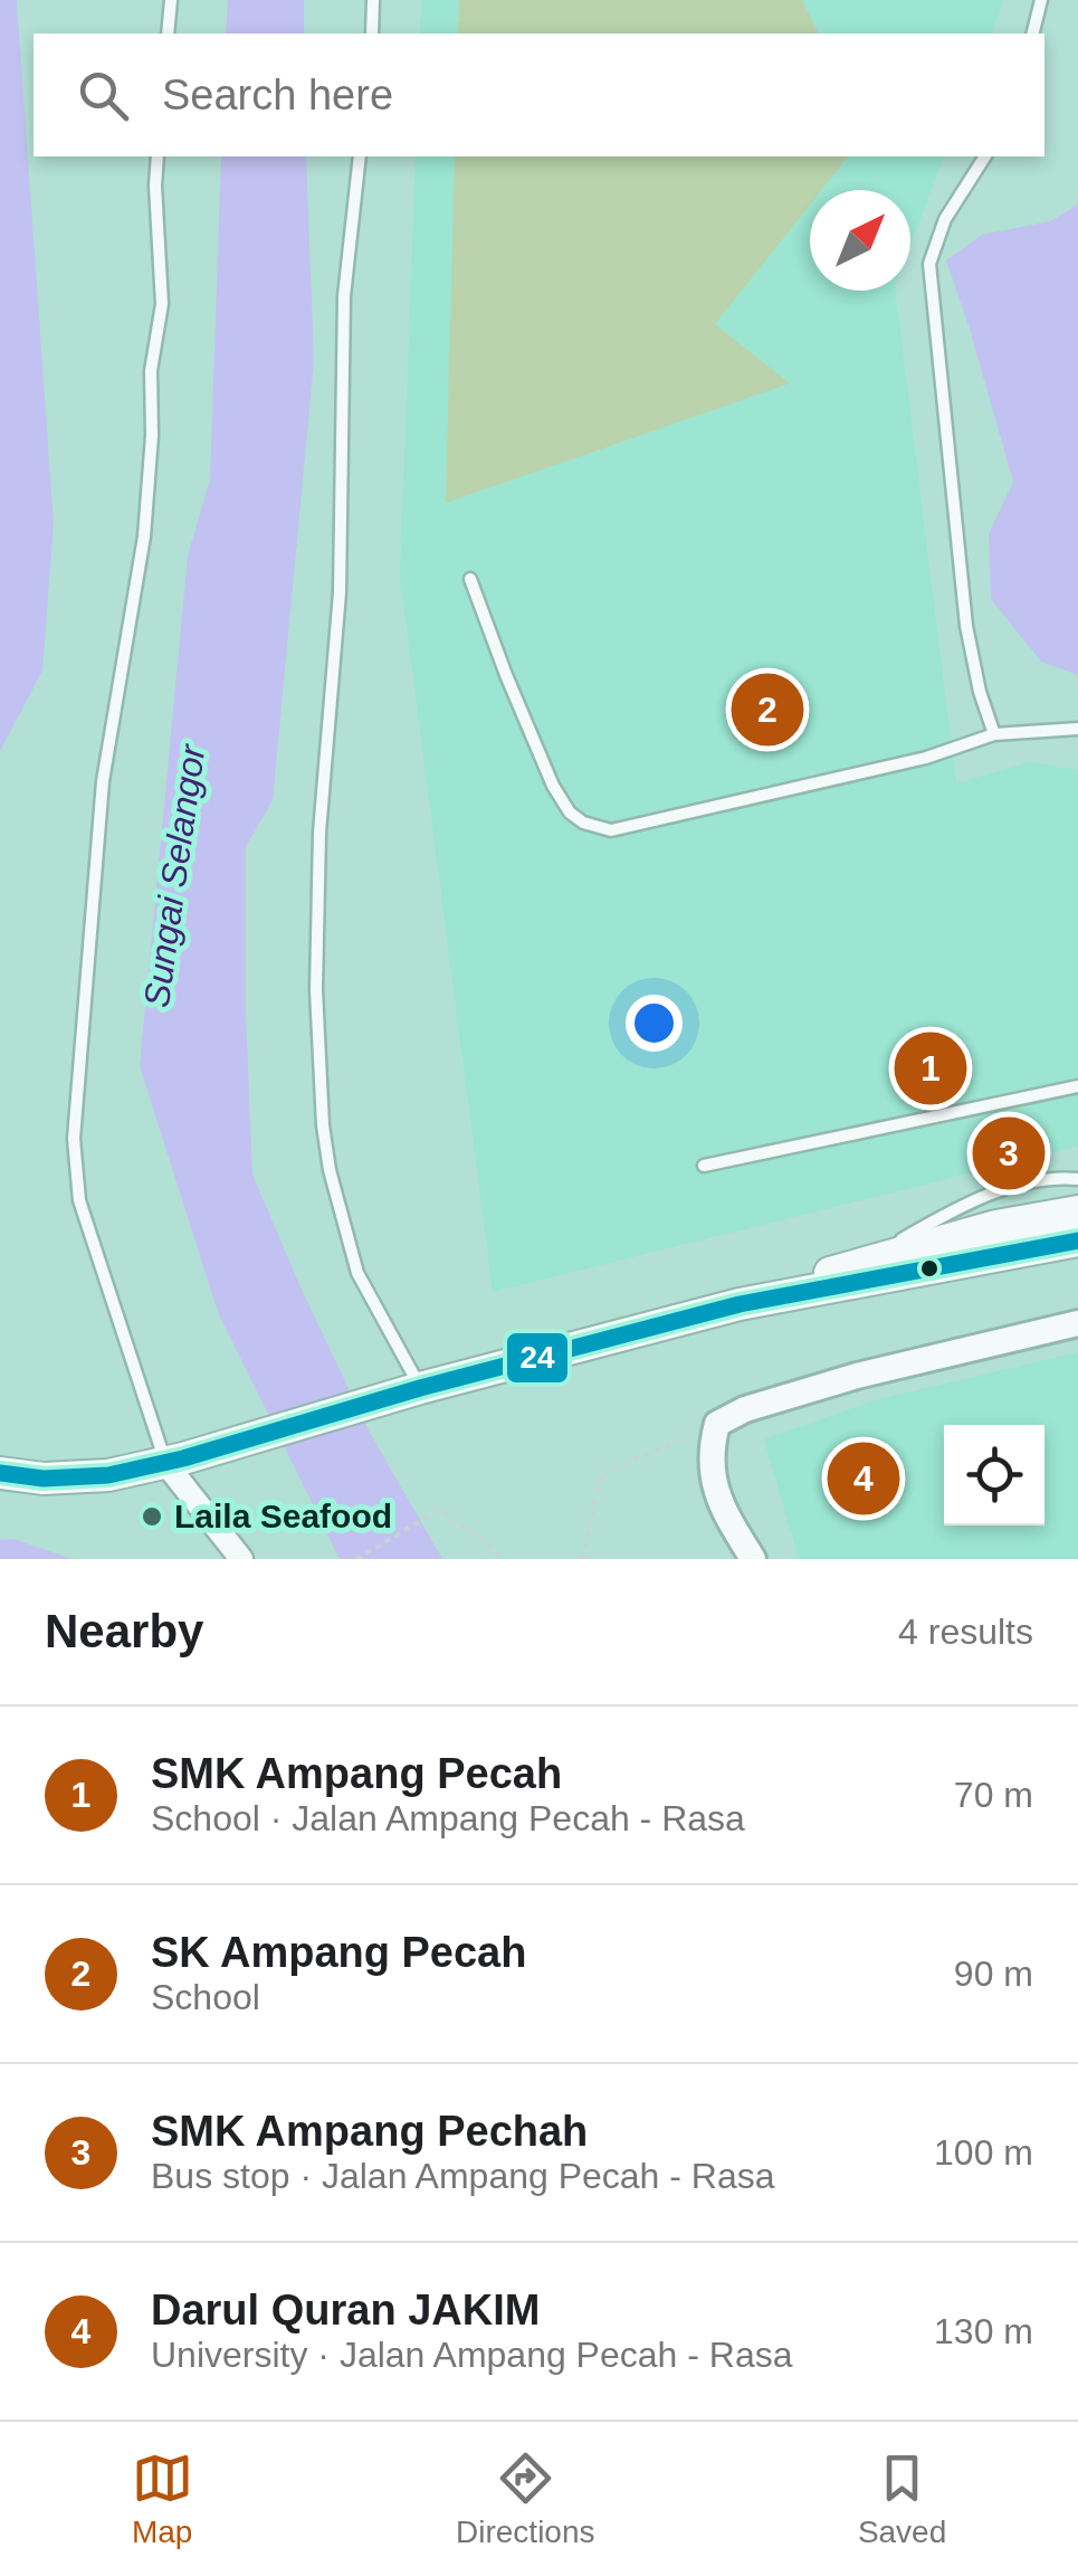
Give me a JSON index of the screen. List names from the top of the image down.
{
  "water": ["Sungai Selangor"],
  "places": ["Laila Seafood"],
  "lines": ["transit line 24"],
  "north": "top right",
  "page": {
    "search": "Search here",
    "pins": [
      "2",
      "1",
      "3",
      "4"
    ],
    "heading": ["Nearby", "4 results"],
    "list": [
      {
        "mark": "1",
        "name": "SMK Ampang Pecah",
        "note": "School · Jalan Ampang Pecah - Rasa",
        "value": "70 m"
      },
      {
        "mark": "2",
        "name": "SK Ampang Pecah",
        "note": "School",
        "value": "90 m"
      },
      {
        "mark": "3",
        "name": "SMK Ampang Pechah",
        "note": "Bus stop · Jalan Ampang Pecah - Rasa",
        "value": "100 m"
      },
      {
        "mark": "4",
        "name": "Darul Quran JAKIM",
        "note": "University · Jalan Ampang Pecah - Rasa",
        "value": "130 m"
      }
    ],
    "nav": ["Map", "Directions", "Saved"]
  }
}
